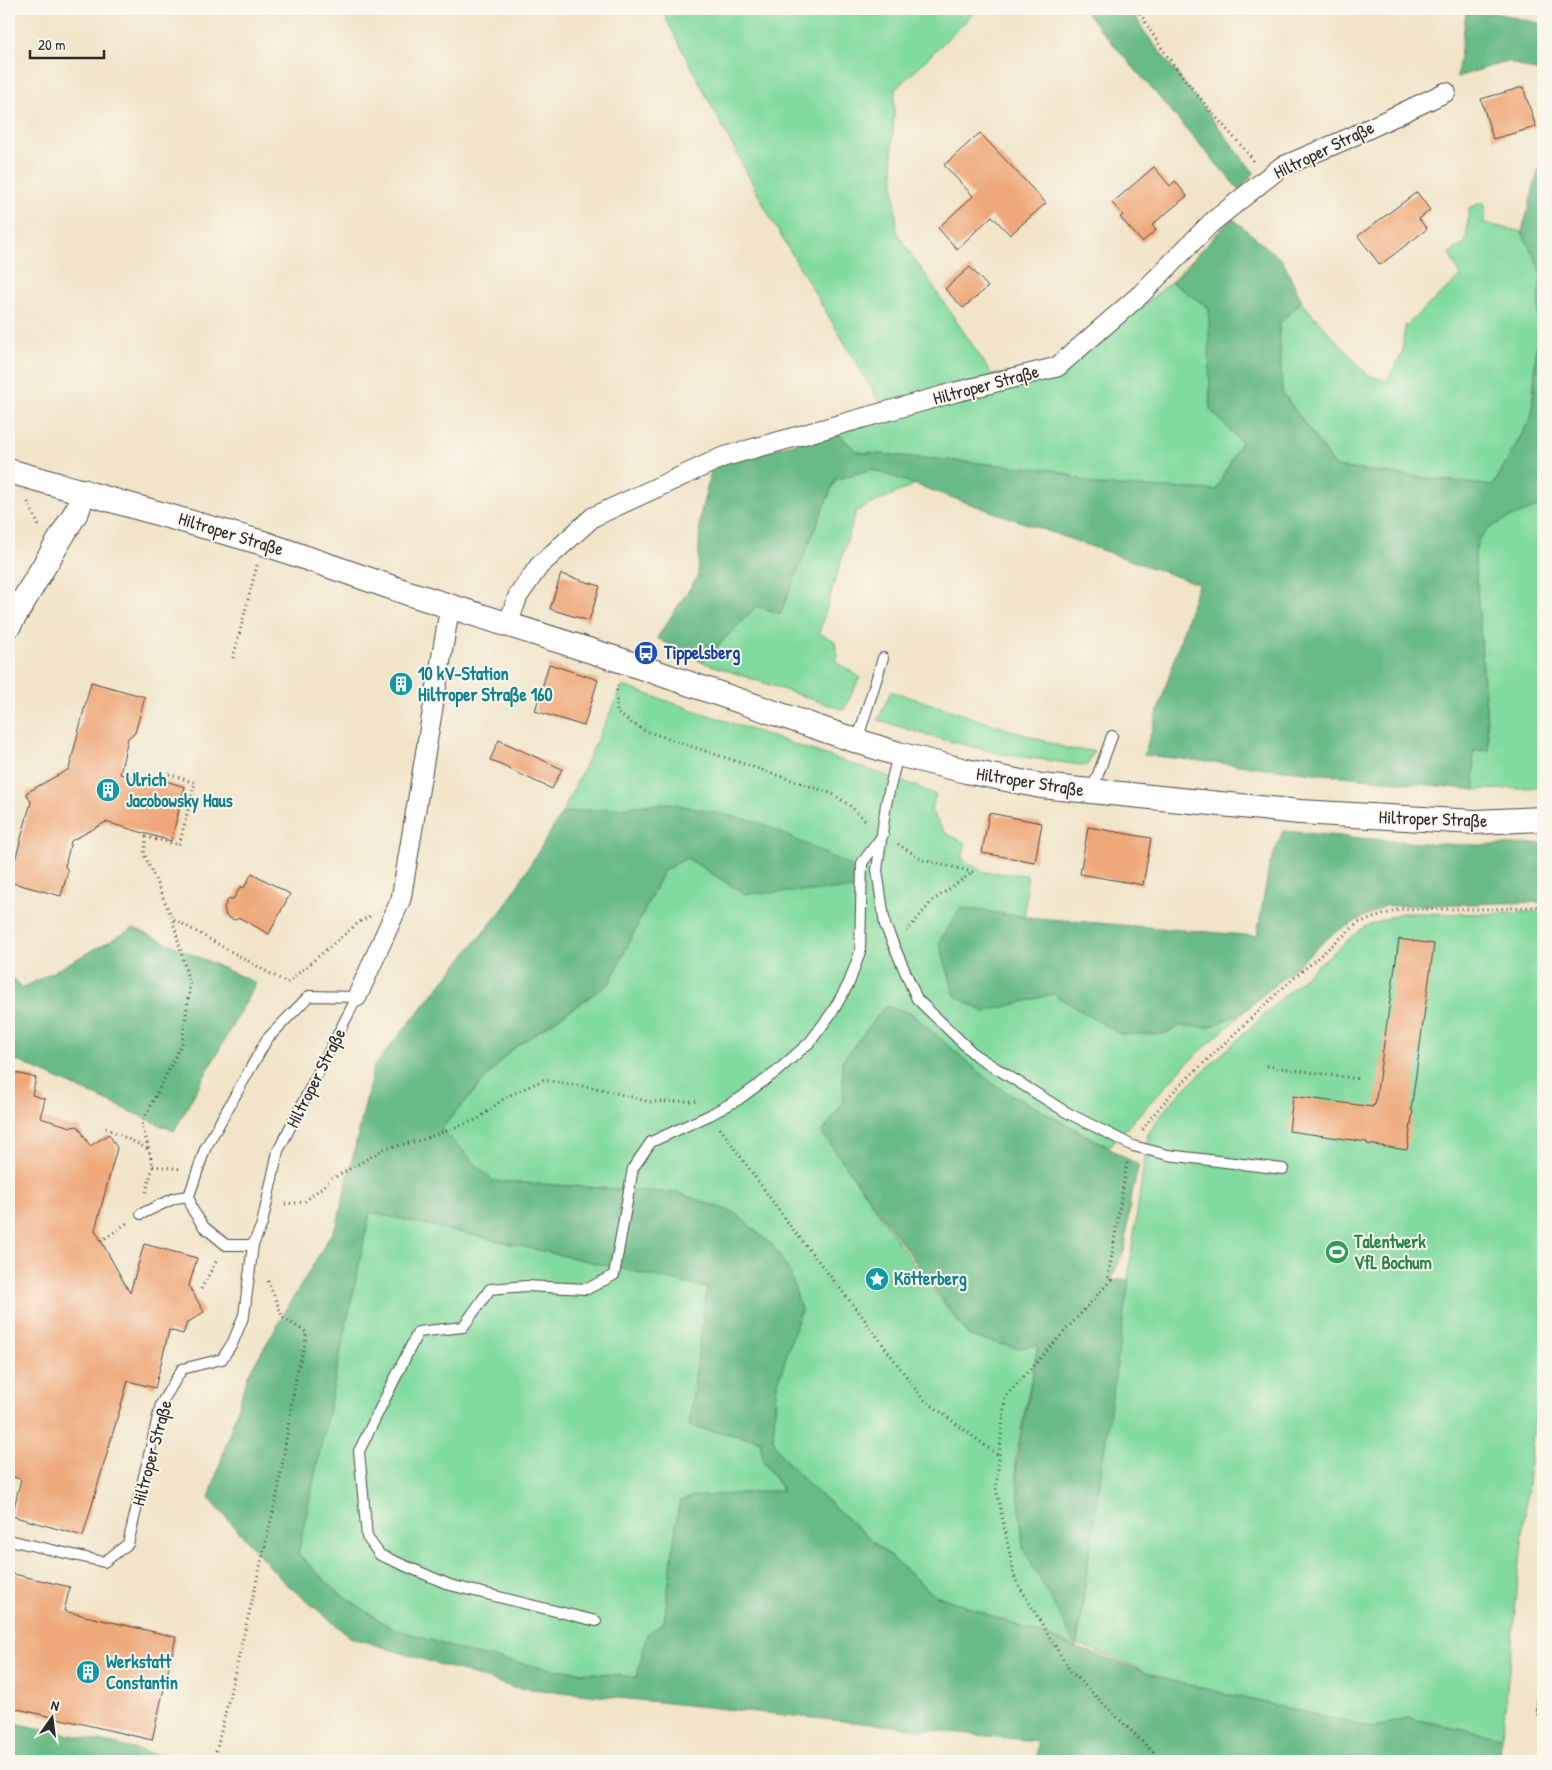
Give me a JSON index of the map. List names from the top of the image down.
{
  "streets": {
    "street": ["Hiltroper Straße"]
  },
  "places": {
    "bus stop": ["Tippelsberg"],
    "building": ["10 kV-Station Hiltroper Straße 160", "Ulrich Jacobowsky Haus", "Werkstatt Constantin"],
    "sports": ["Talentwerk VfL Bochum"],
    "place": ["Kötterberg"]
  },
  "scale_bar": "20 m",
  "north": "top"
}
